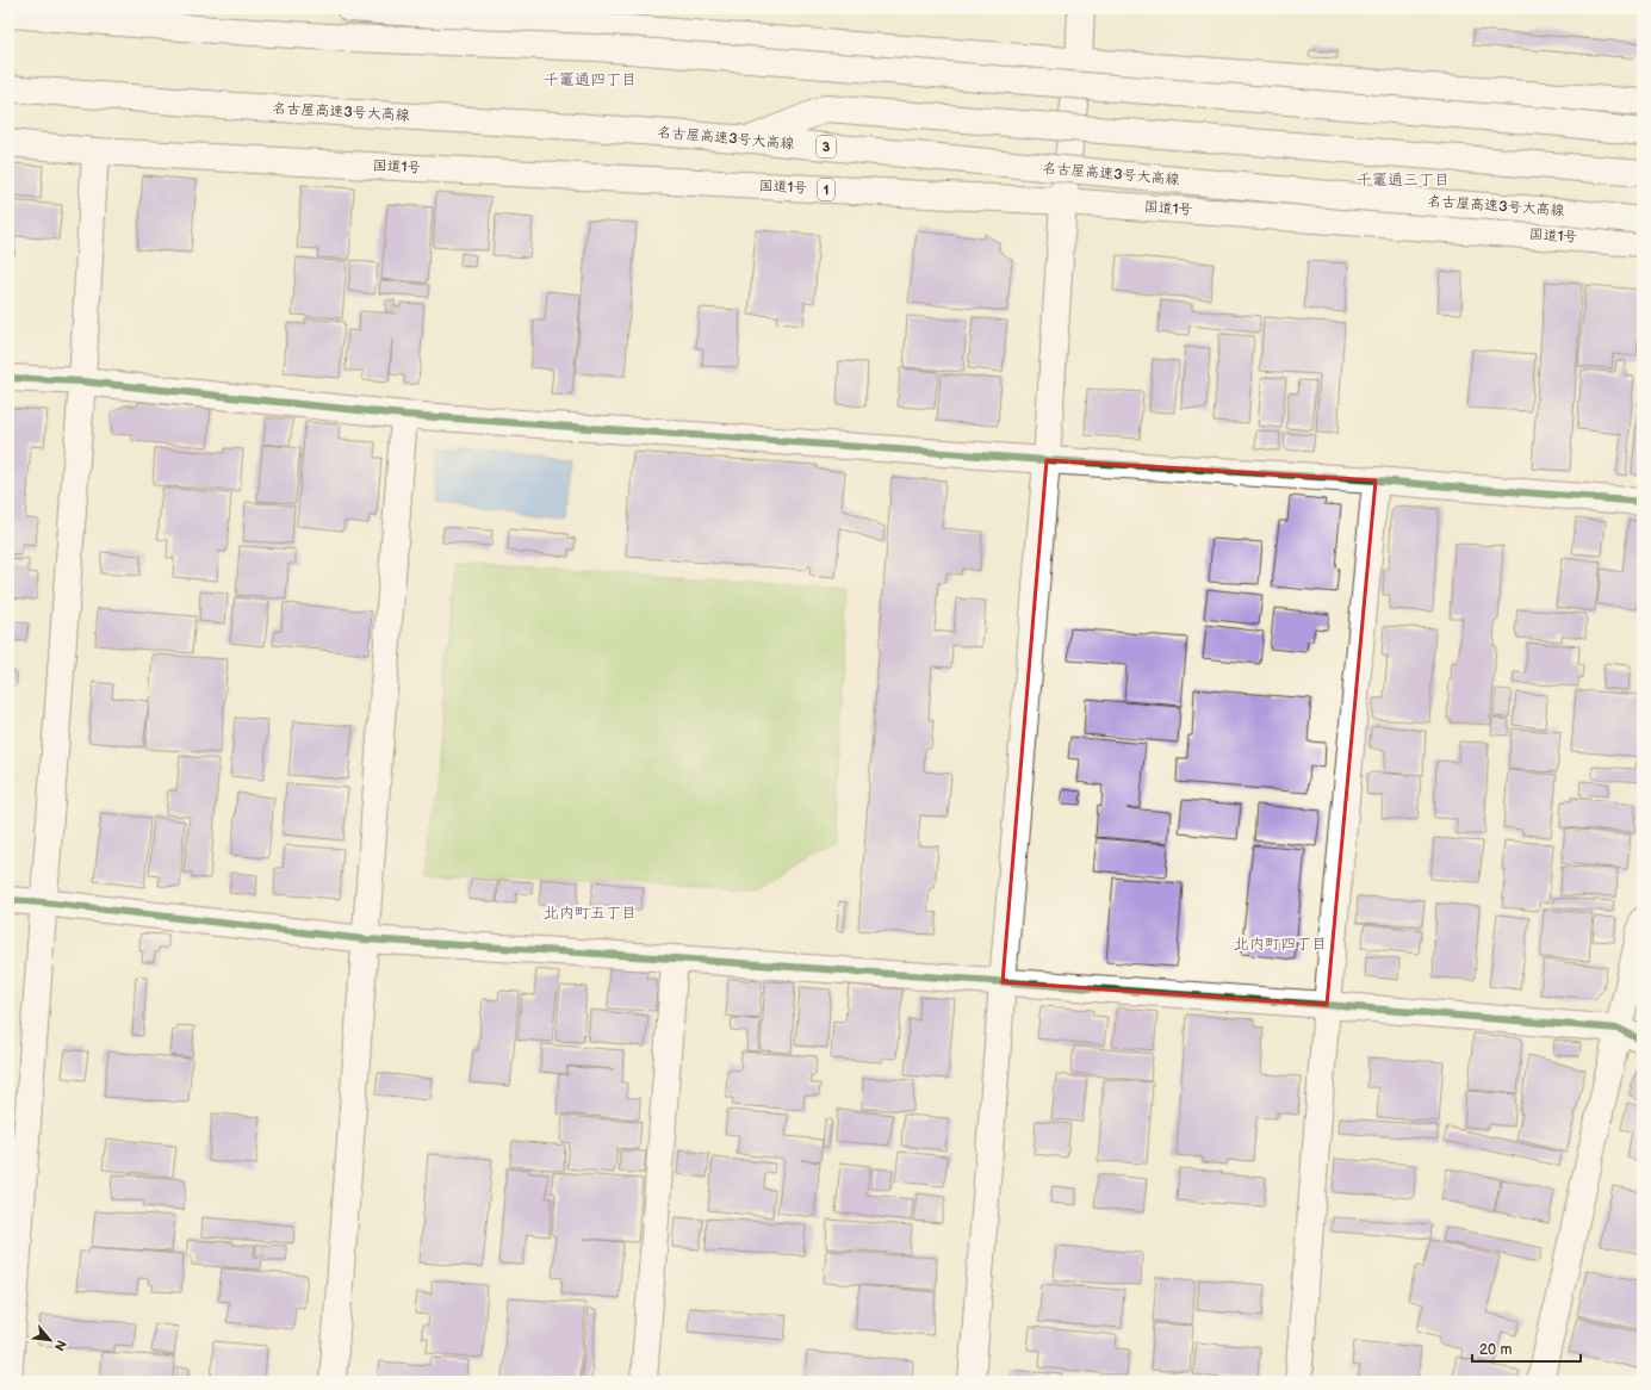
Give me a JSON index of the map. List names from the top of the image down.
{
  "streets": {
    "main road": [
      "名古屋高速3号大高線",
      "3",
      "国道1号",
      "1"
    ]
  },
  "districts": [
    "千竈通四丁目",
    "千竈通三丁目",
    "北内町五丁目",
    "北内町四丁目"
  ],
  "scale_bar": "20 m",
  "north": "bottom right"
}
